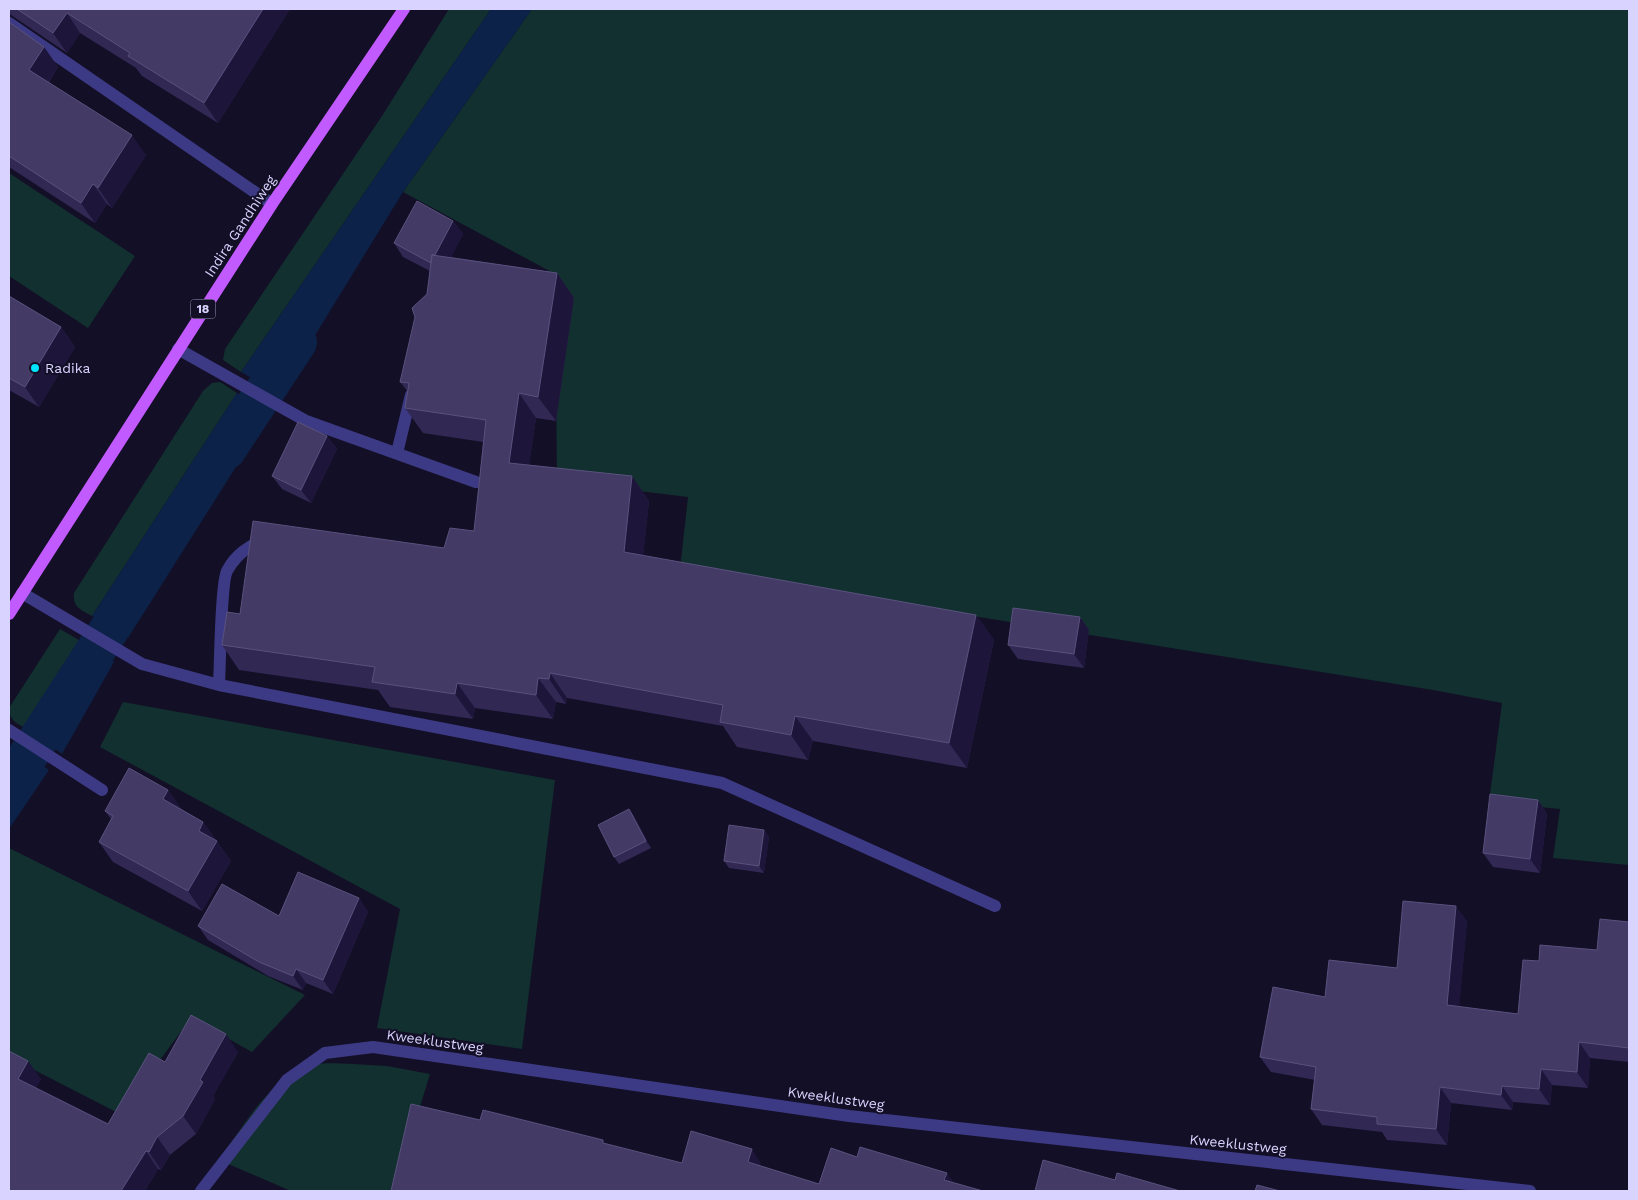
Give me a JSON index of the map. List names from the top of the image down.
{
  "streets": {
    "main road": ["Indira Gandhiweg", "18"],
    "street": ["Kweeklustweg"]
  },
  "places": ["Radika"]
}
